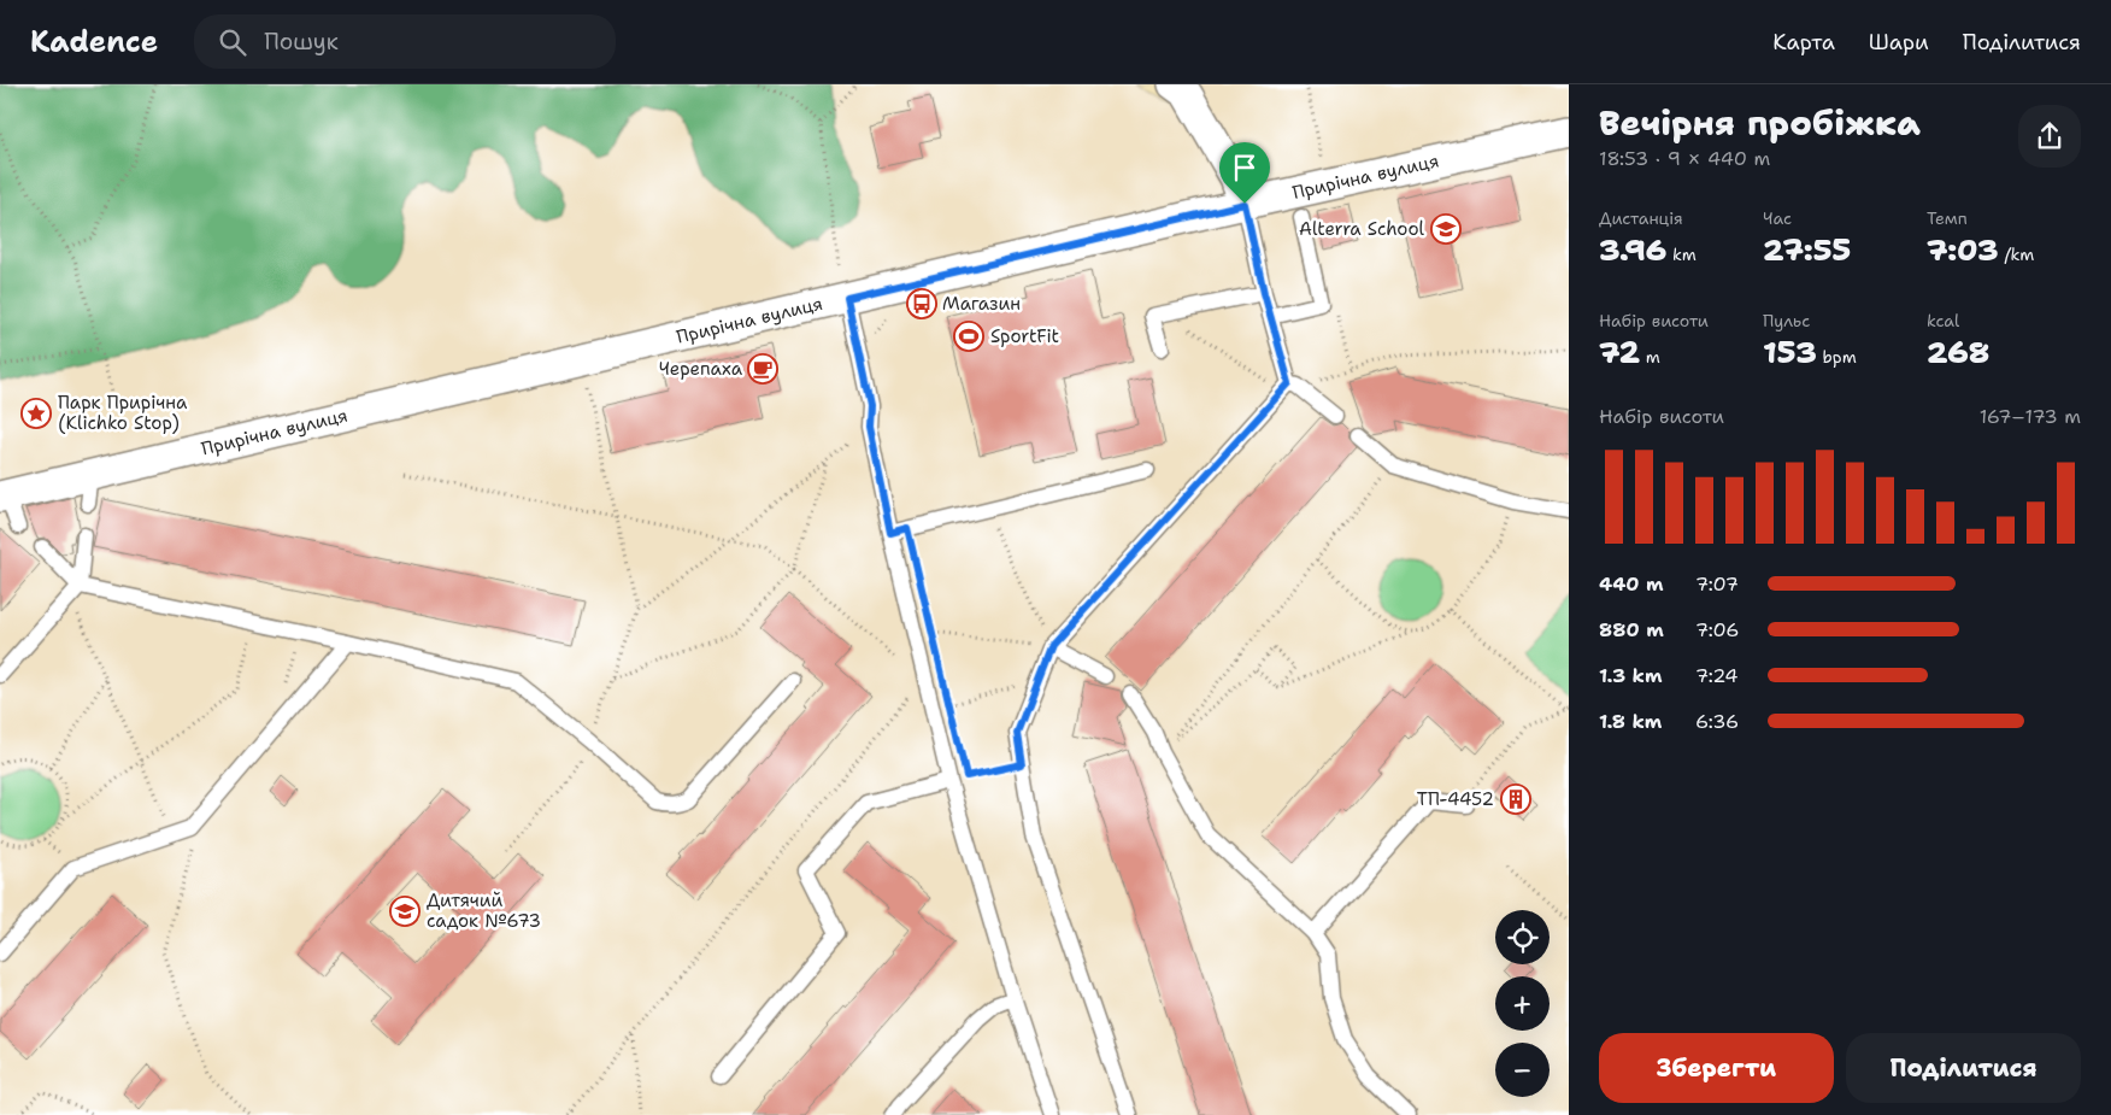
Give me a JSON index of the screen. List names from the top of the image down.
{
  "streets": {
    "street": ["Прирічна вулиця"]
  },
  "places": {
    "school or university": ["Alterra School", "Дитячий садок №673"],
    "bus stop": ["Магазин"],
    "sports": ["SportFit"],
    "cafe": ["Черепаха"],
    "place": ["Парк Прирічна (Klichko Stop)"],
    "building": ["ТП-4452"]
  },
  "page": {
    "header": "Kadence",
    "search": "Пошук",
    "nav": ["Карта", "Шари", "Поділитися"],
    "heading": ["Вечірня пробіжка", "18:53 · 9 × 440 m"],
    "stats": [
      ["Дистанція", "3.96 km"],
      ["Час", "27:55"],
      ["Темп", "7:03 /km"],
      ["Набір висоти", "72 m"],
      ["Пульс", "153 bpm"],
      ["kcal", "268"]
    ],
    "chart": ["Набір висоти", "167–173 m"],
    "list": [
      {
        "name": "440 m",
        "note": "7:07"
      },
      {
        "name": "880 m",
        "note": "7:06"
      },
      {
        "name": "1.3 km",
        "note": "7:24"
      },
      {
        "name": "1.8 km",
        "note": "6:36"
      }
    ],
    "map_buttons": ["+", "−"],
    "buttons": ["Зберегти", "Поділитися"]
  }
}
